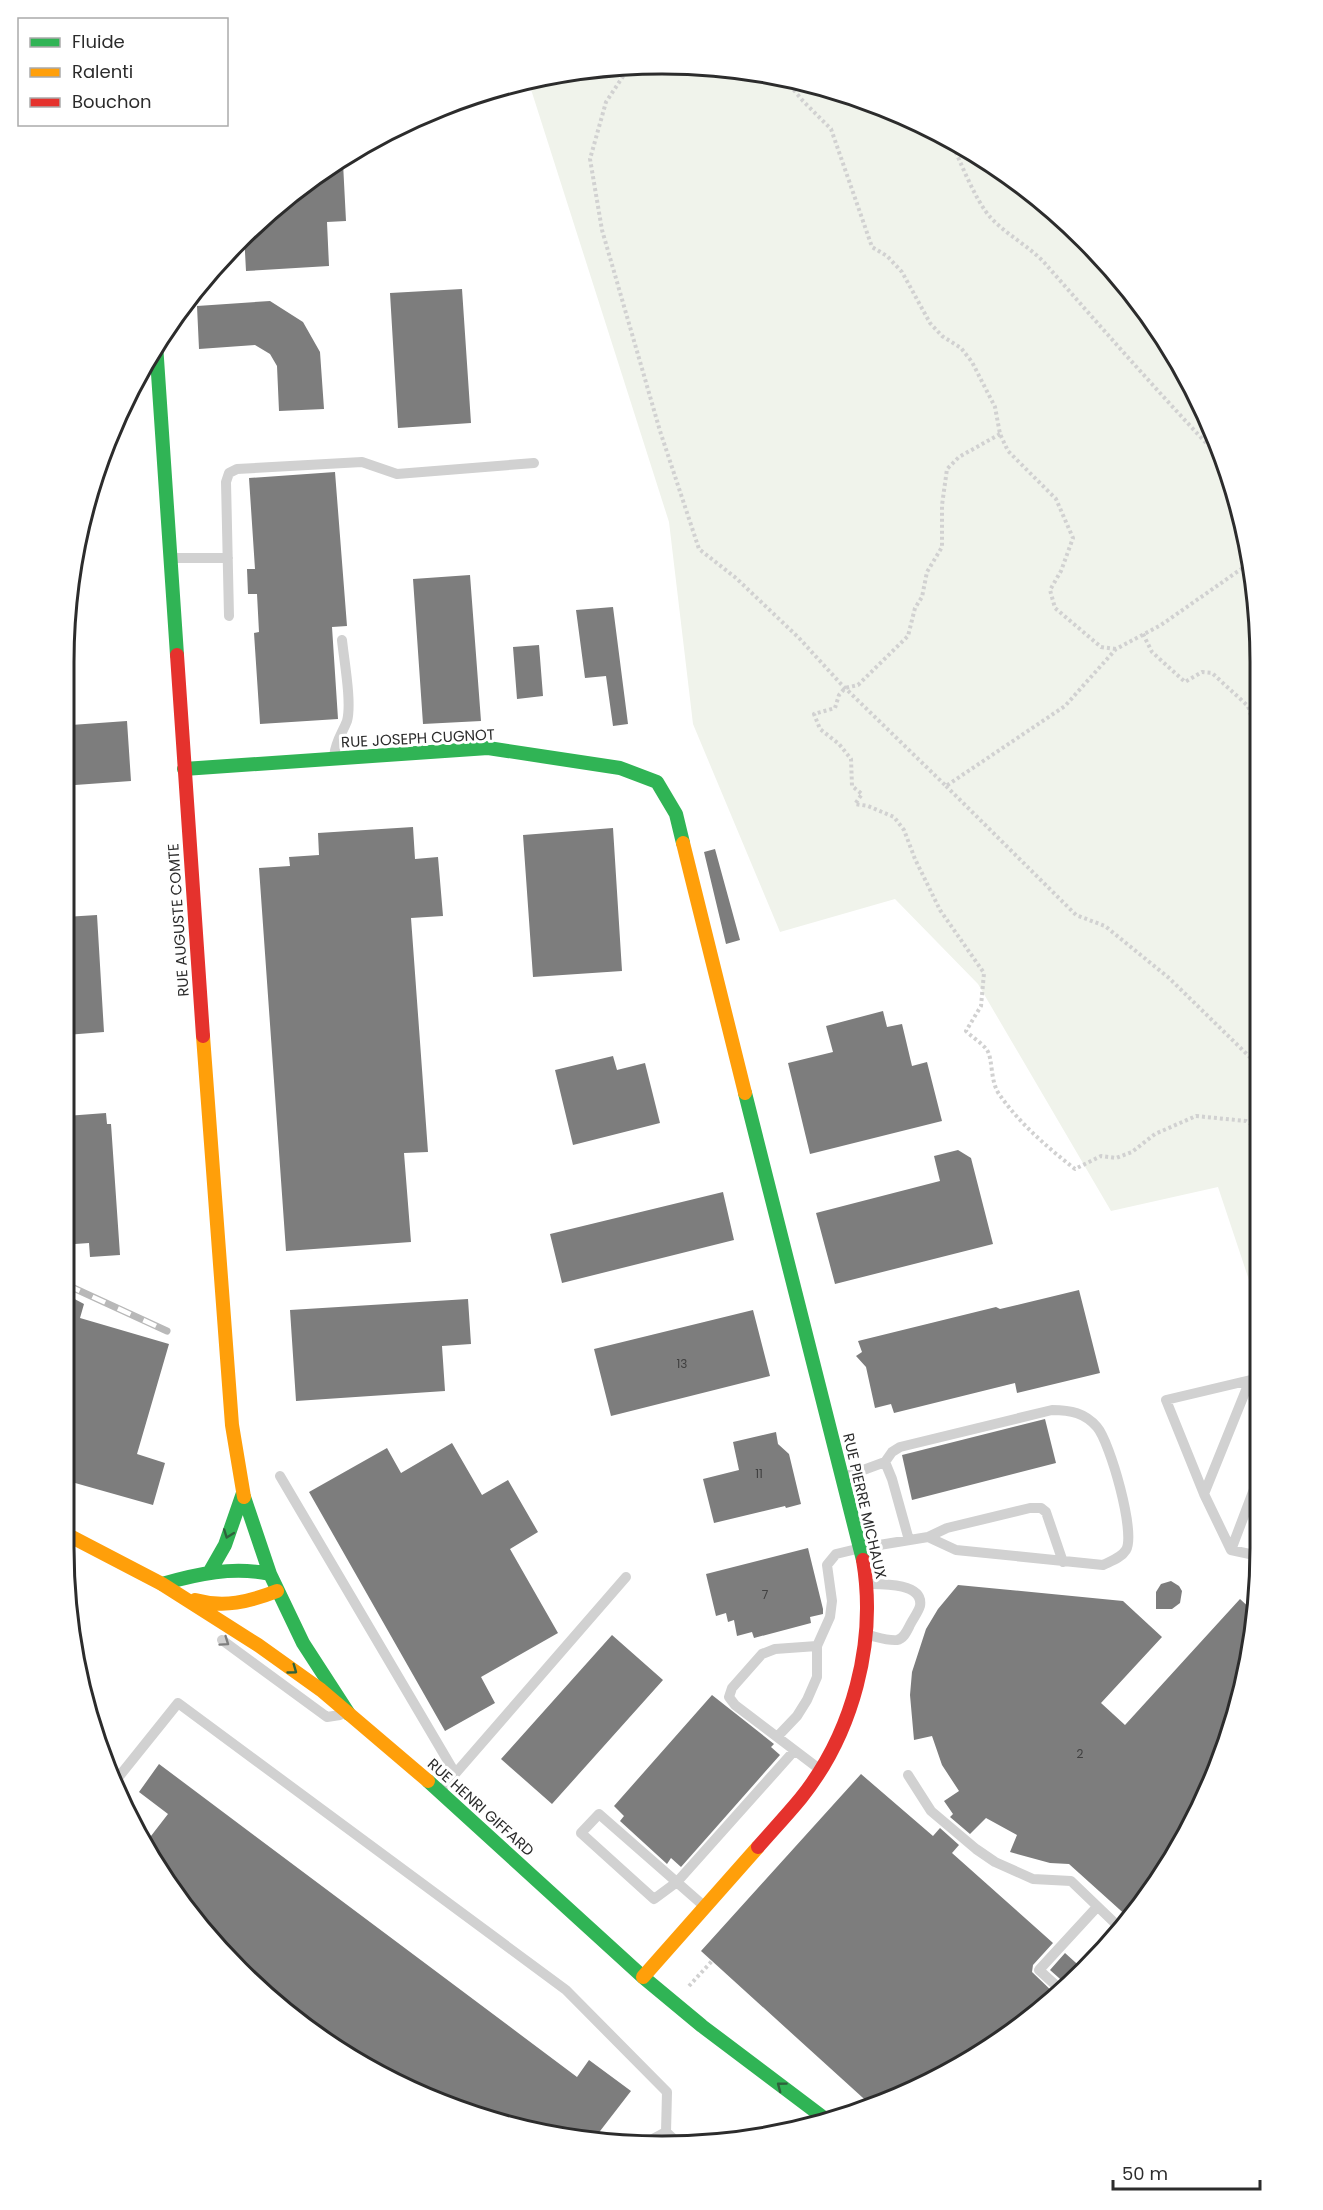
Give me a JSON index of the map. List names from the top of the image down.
{
  "streets": {
    "street": [
      "RUE JOSEPH CUGNOT",
      "RUE AUGUSTE COMTE",
      "RUE PIERRE MICHAUX",
      "RUE HENRI GIFFARD"
    ]
  },
  "crossings": [
    ["RUE JOSEPH CUGNOT", "RUE AUGUSTE COMTE"],
    ["RUE JOSEPH CUGNOT", "RUE PIERRE MICHAUX"],
    ["RUE AUGUSTE COMTE", "RUE HENRI GIFFARD"],
    ["RUE PIERRE MICHAUX", "RUE HENRI GIFFARD"]
  ],
  "house_numbers": [
    "13",
    "11",
    "7",
    "2"
  ],
  "legend": ["Fluide", "Ralenti", "Bouchon"],
  "scale_bar": "50 m"
}
